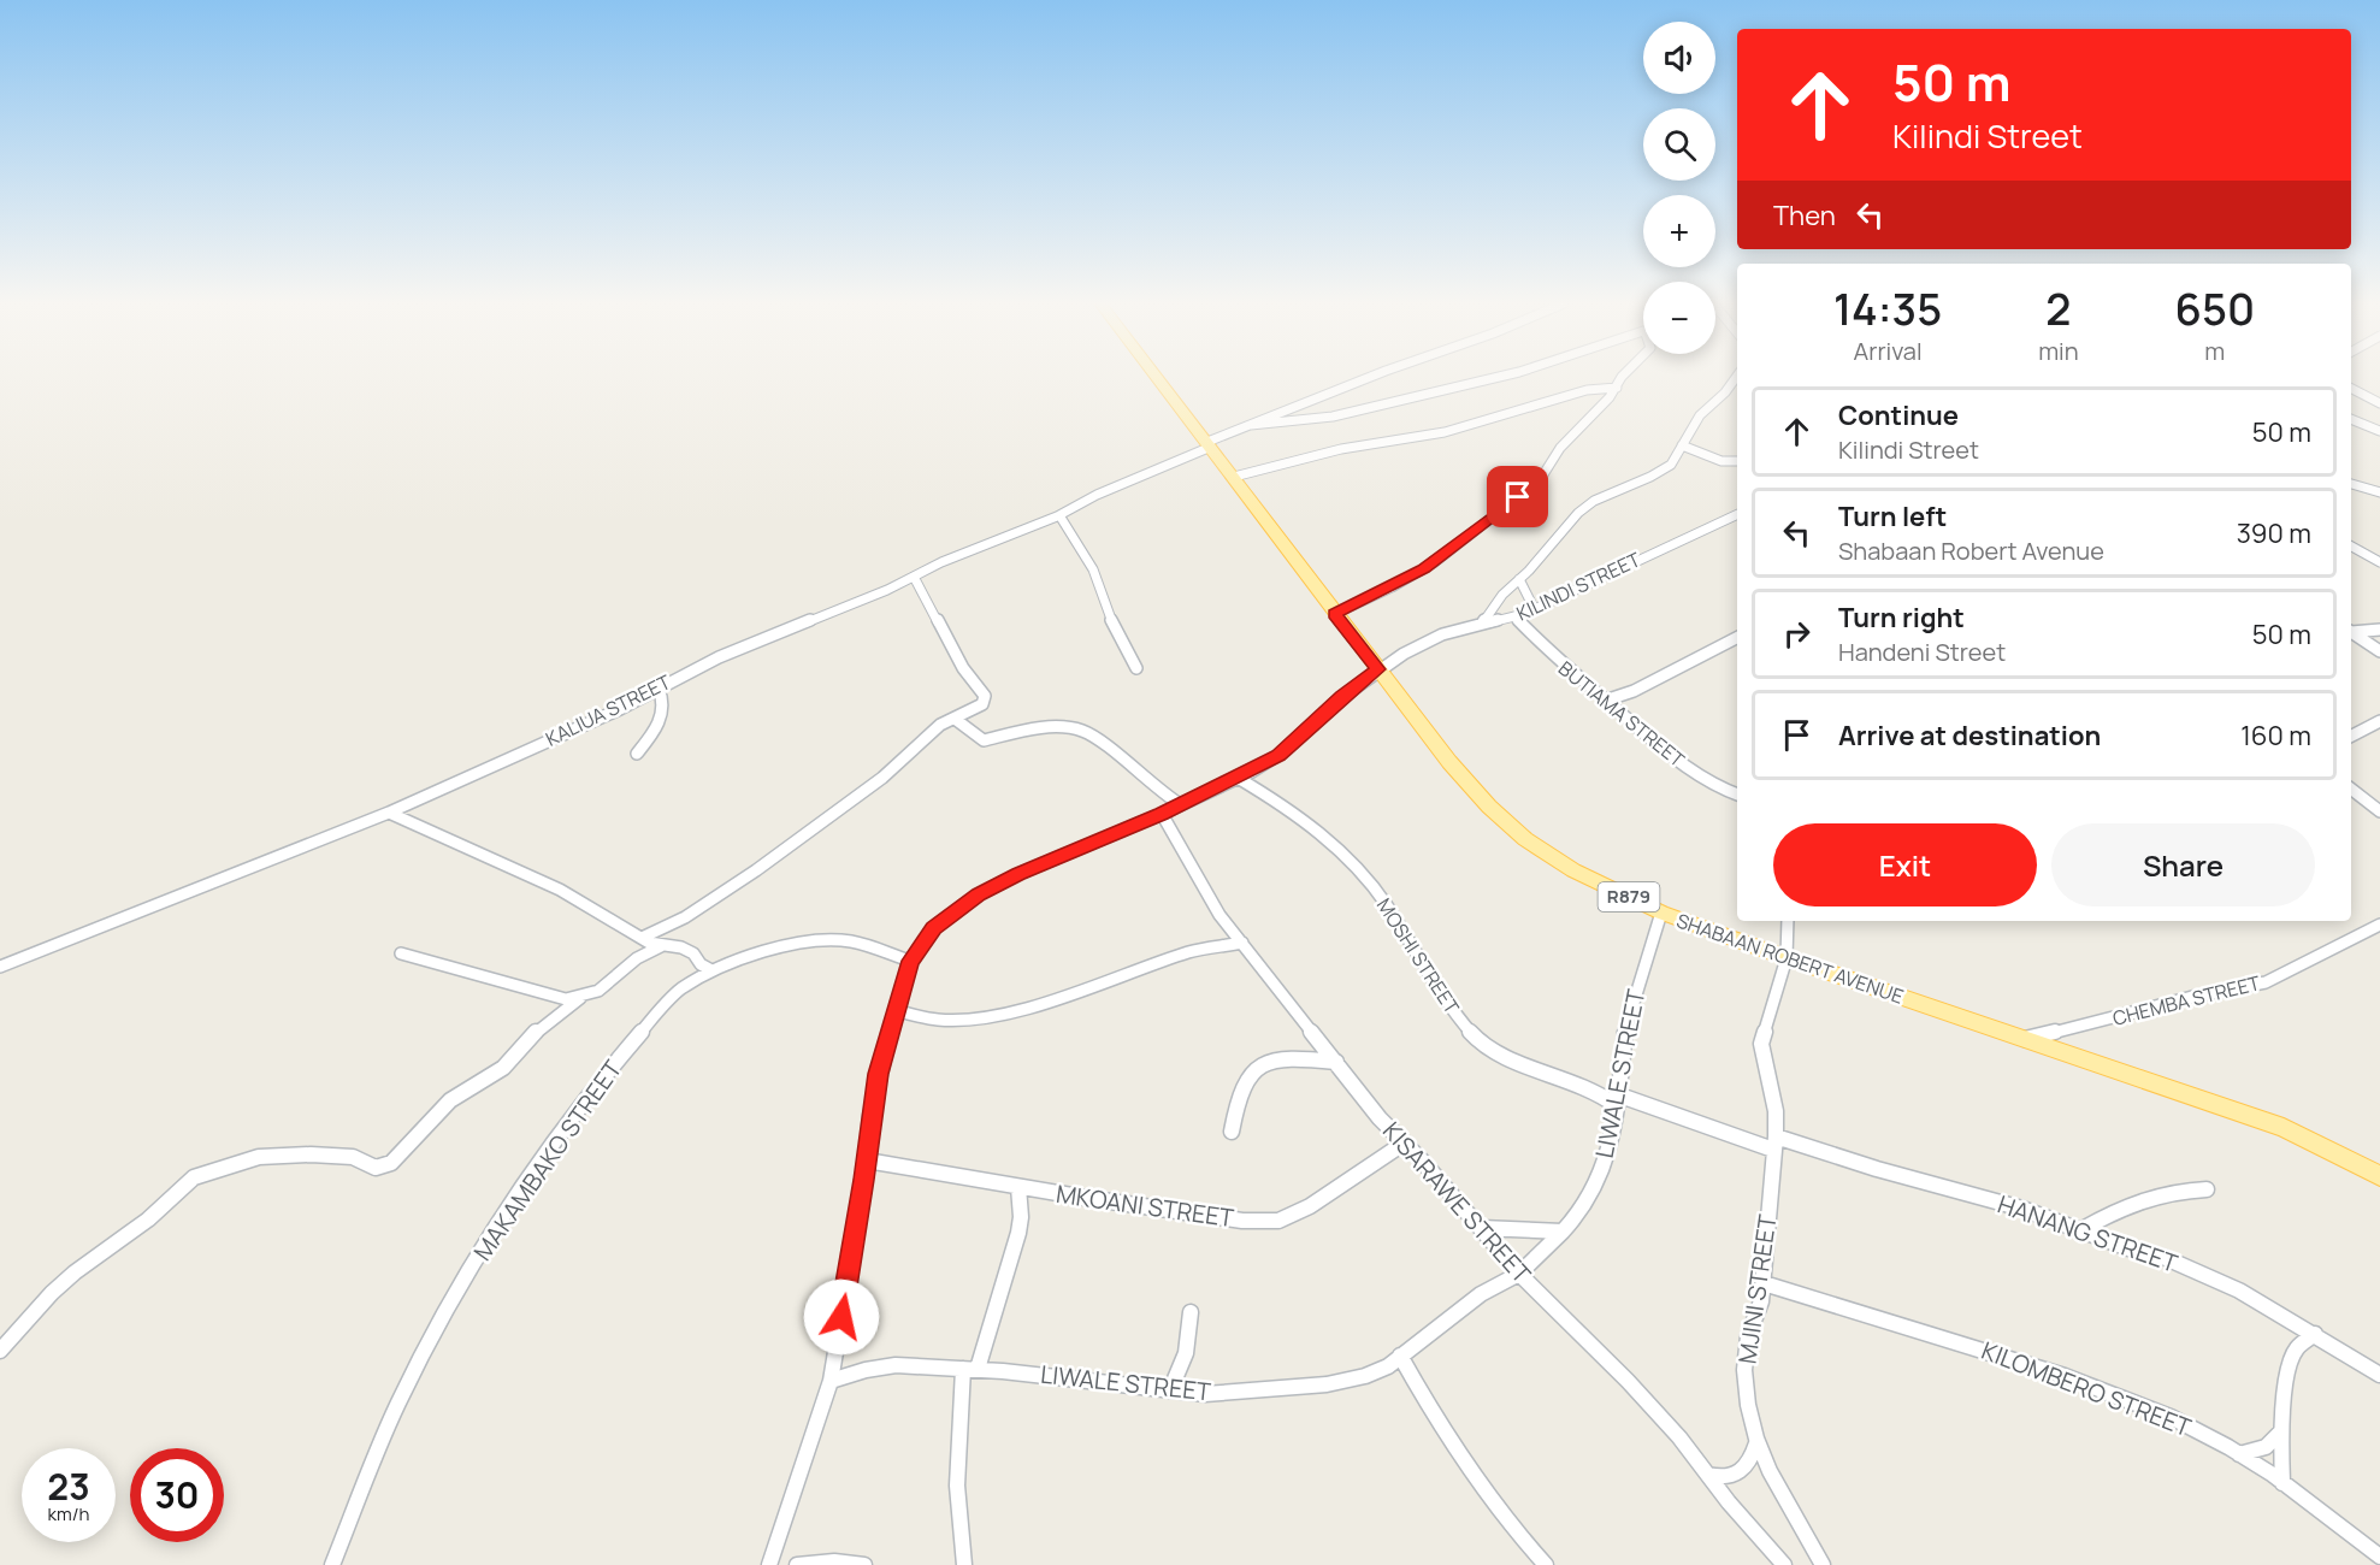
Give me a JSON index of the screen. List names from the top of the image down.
{
  "streets": {
    "main road": ["R879", "SHABAAN ROBERT AVENUE"],
    "street": [
      "KILINDI STREET",
      "KALIUA STREET",
      "BUTIAMA STREET",
      "MOSHI STREET",
      "CHEMBA STREET",
      "LIWALE STREET",
      "MAKAMBAKO STREET",
      "KISARAWE STREET",
      "MKOANI STREET",
      "HANANG STREET",
      "MJINI STREET",
      "KILOMBERO STREET"
    ]
  },
  "crossings": [
    ["KILINDI STREET", "BUTIAMA STREET"],
    ["KILINDI STREET", "MOSHI STREET"],
    ["KILINDI STREET", "SHABAAN ROBERT AVENUE"],
    ["KILINDI STREET", "LIWALE STREET"],
    ["KILINDI STREET", "MAKAMBAKO STREET"],
    ["KILINDI STREET", "KISARAWE STREET"],
    ["KILINDI STREET", "MKOANI STREET"],
    ["KALIUA STREET", "SHABAAN ROBERT AVENUE"],
    ["MOSHI STREET", "LIWALE STREET"],
    ["MOSHI STREET", "HANANG STREET"],
    ["MOSHI STREET", "MJINI STREET"],
    ["SHABAAN ROBERT AVENUE", "CHEMBA STREET"],
    ["SHABAAN ROBERT AVENUE", "LIWALE STREET"],
    ["SHABAAN ROBERT AVENUE", "MJINI STREET"],
    ["LIWALE STREET", "KISARAWE STREET"],
    ["KISARAWE STREET", "MKOANI STREET"],
    ["HANANG STREET", "MJINI STREET"],
    ["MJINI STREET", "KILOMBERO STREET"]
  ],
  "page": {
    "map_buttons": ["+", "−"],
    "turn": ["50 m", "Kilindi Street"],
    "then": "Then",
    "eta": [
      "14:35",
      "Arrival",
      "2",
      "min",
      "650",
      "m"
    ],
    "list": [
      {
        "name": "Continue",
        "note": "Kilindi Street",
        "value": "50 m"
      },
      {
        "name": "Turn left",
        "note": "Shabaan Robert Avenue",
        "value": "390 m"
      },
      {
        "name": "Turn right",
        "note": "Handeni Street",
        "value": "50 m"
      },
      {
        "name": "Arrive at destination",
        "value": "160 m"
      }
    ],
    "buttons": ["Exit", "Share"],
    "speed": "23 km/h",
    "limit": "30"
  }
}
